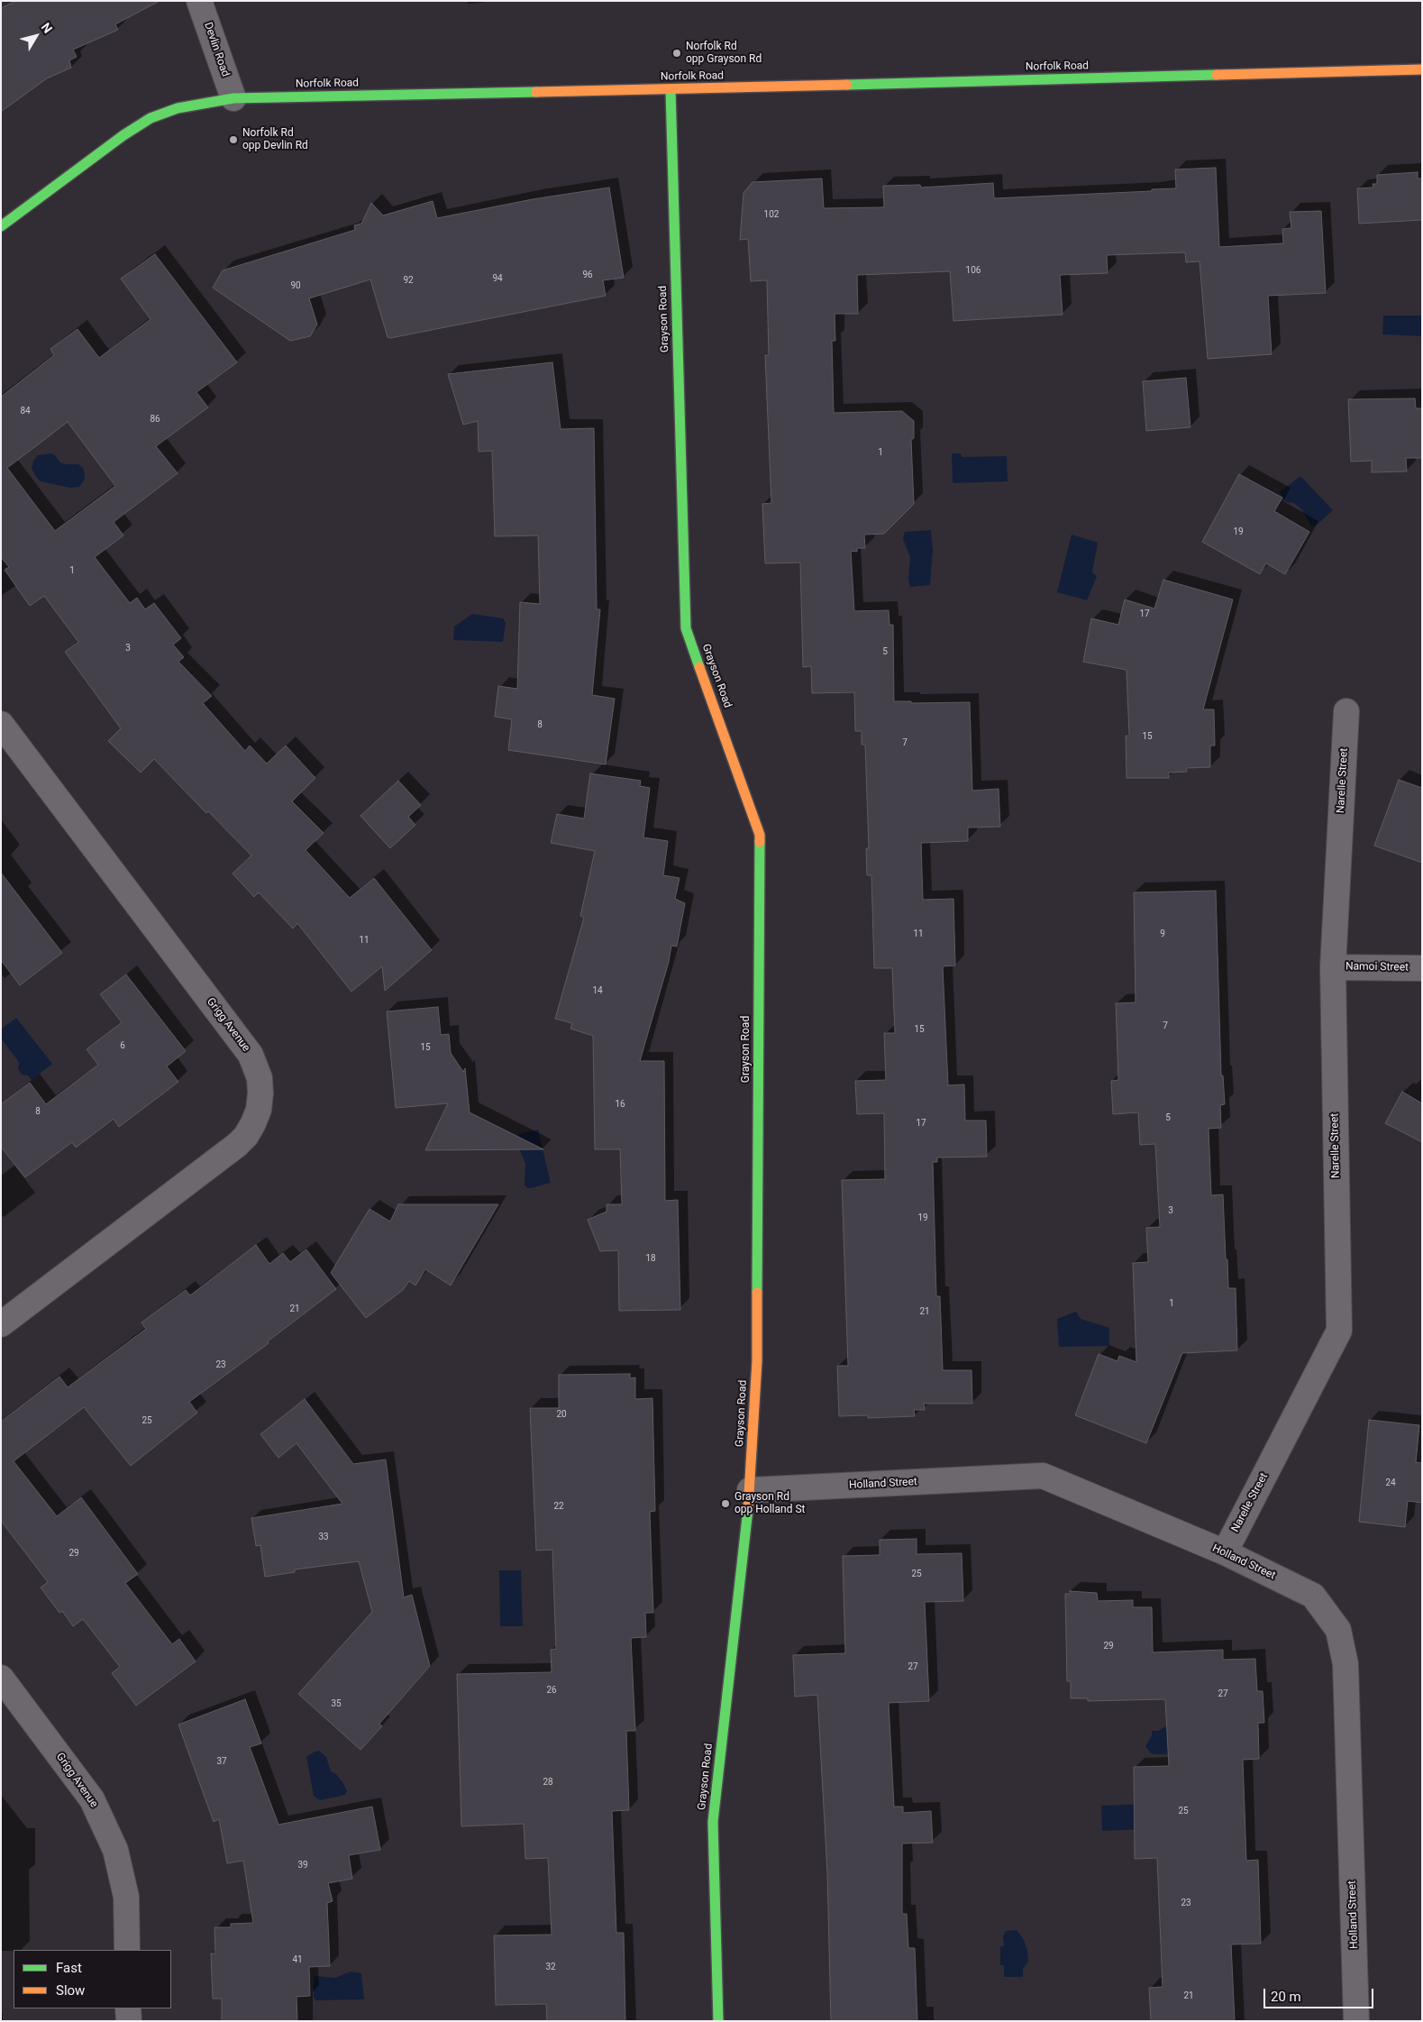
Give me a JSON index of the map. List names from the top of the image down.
{
  "streets": {
    "street": [
      "Devlin Road",
      "Norfolk Road",
      "Grayson Road",
      "Narelle Street",
      "Namoi Street",
      "Grigg Avenue",
      "Holland Street"
    ]
  },
  "crossings": [
    ["Devlin Road", "Norfolk Road"],
    ["Norfolk Road", "Grayson Road"],
    ["Grayson Road", "Holland Street"],
    ["Narelle Street", "Namoi Street"],
    ["Narelle Street", "Holland Street"]
  ],
  "places": ["Norfolk Rd opp Grayson Rd", "Norfolk Rd opp Devlin Rd", "Grayson Rd opp Holland St"],
  "house_numbers": [
    "102",
    "106",
    "96",
    "94",
    "92",
    "90",
    "84",
    "86",
    "1",
    "19",
    "1",
    "17",
    "3",
    "5",
    "8",
    "15",
    "7",
    "11",
    "9",
    "11",
    "14",
    "7",
    "15",
    "6",
    "15",
    "16",
    "8",
    "5",
    "17",
    "3",
    "19",
    "18",
    "1",
    "21",
    "21",
    "23",
    "20",
    "25",
    "24",
    "22",
    "33",
    "29",
    "25",
    "29",
    "27",
    "26",
    "27",
    "35",
    "37",
    "28",
    "25",
    "39",
    "23",
    "41",
    "32",
    "21"
  ],
  "legend": ["Fast", "Slow"],
  "scale_bar": "20 m",
  "north": "top right"
}
